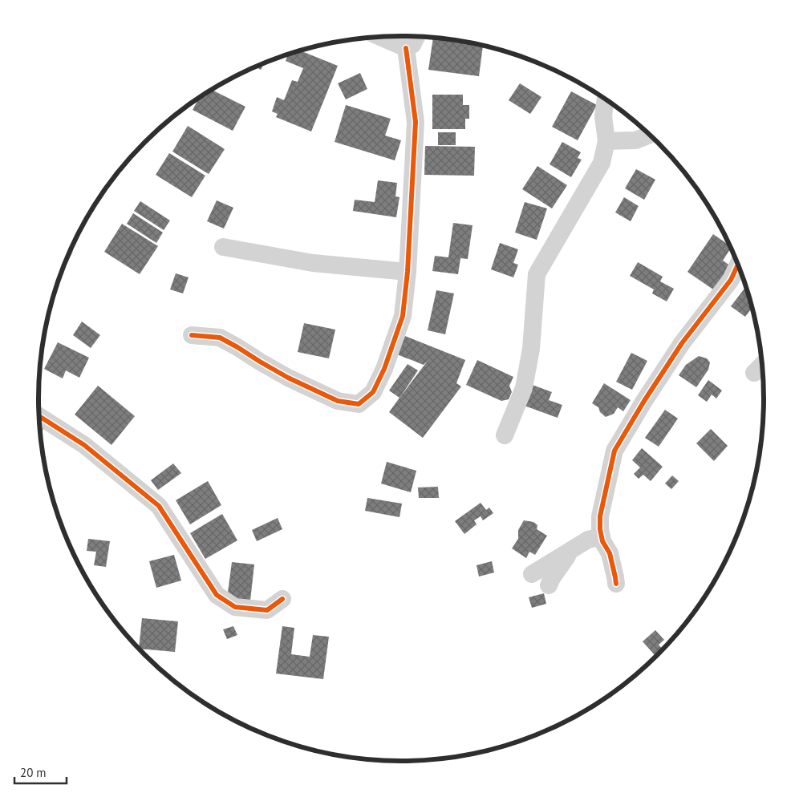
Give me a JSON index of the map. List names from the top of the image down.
{
  "scale_bar": "20 m"
}
